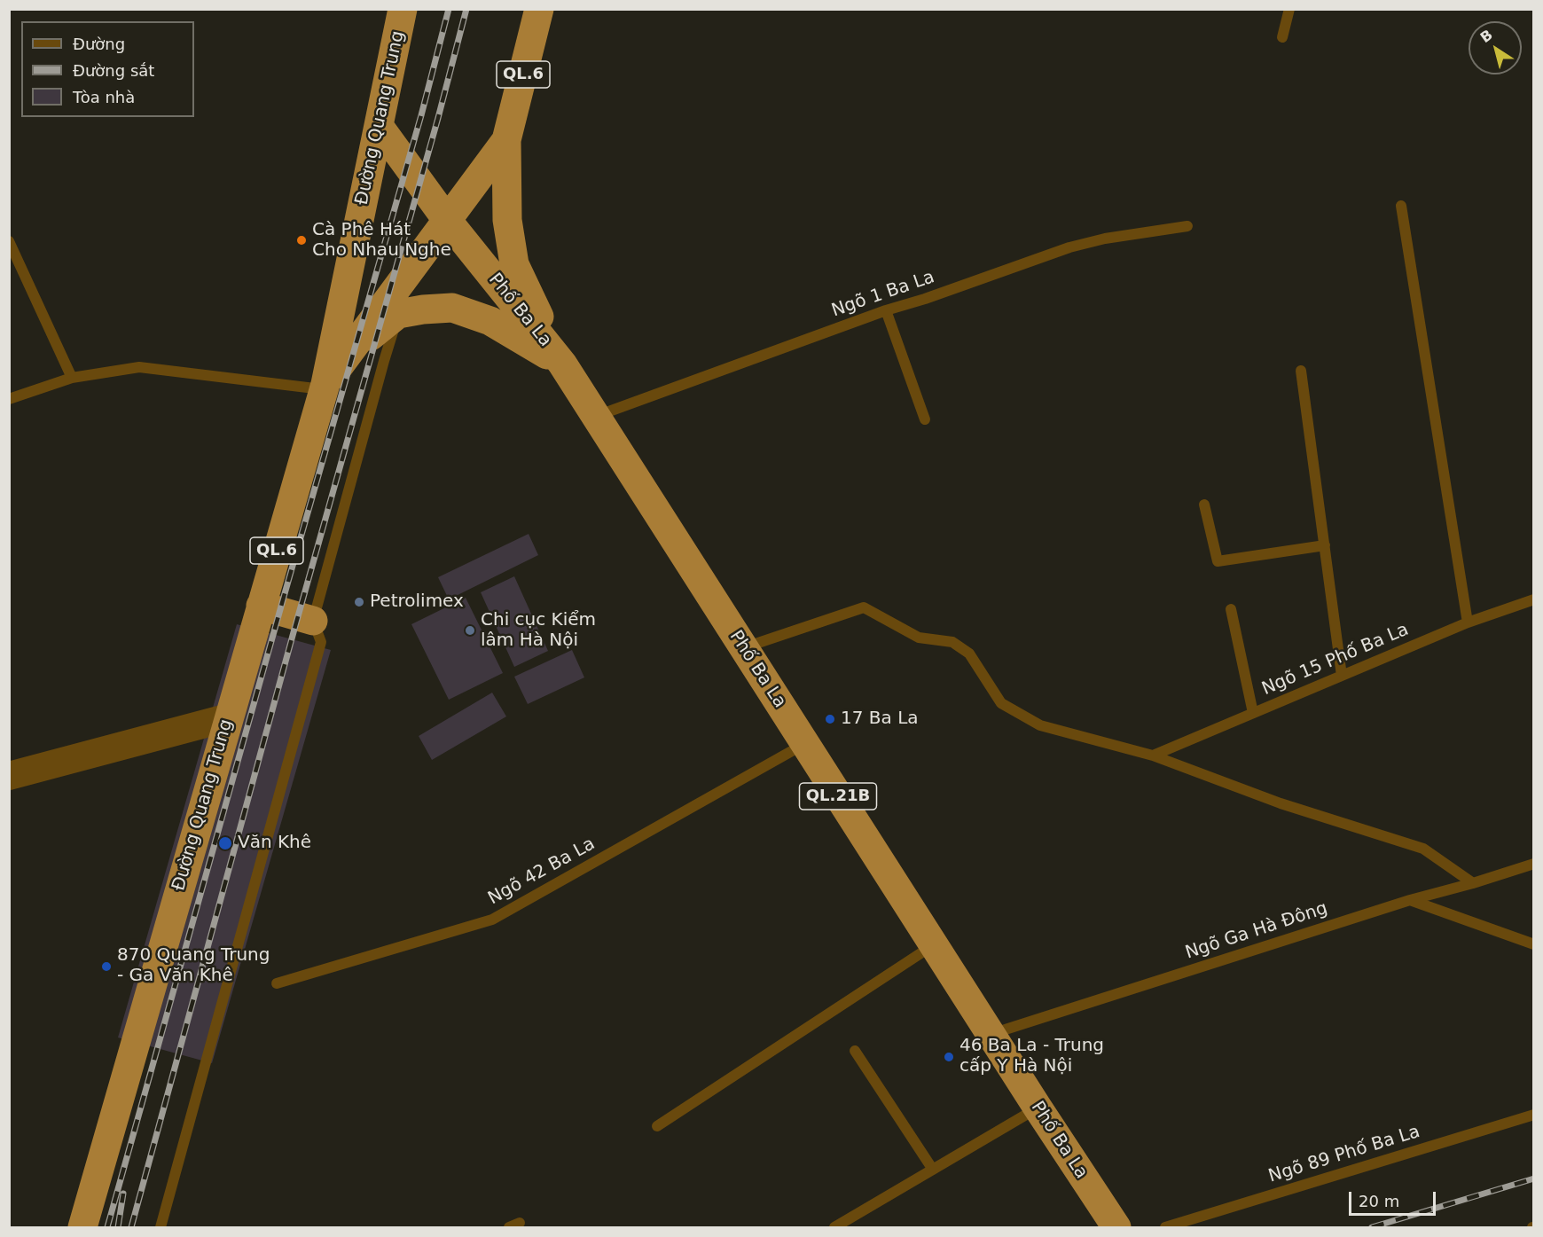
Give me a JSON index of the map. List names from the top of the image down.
{
  "streets": {
    "highway": [
      "QL.6",
      "Đường Quang Trung",
      "Phố Ba La",
      "QL.21B"
    ],
    "lane": [
      "Ngõ 1 Ba La",
      "Ngõ 15 Phố Ba La",
      "Ngõ 42 Ba La",
      "Ngõ Ga Hà Đông",
      "Ngõ 89 Phố Ba La"
    ]
  },
  "crossings": [
    ["Đường Quang Trung", "Phố Ba La"],
    ["Ngõ 1 Ba La", "Phố Ba La"],
    ["Phố Ba La", "Ngõ 42 Ba La"],
    ["Phố Ba La", "Ngõ Ga Hà Đông"]
  ],
  "places": [
    "Cà Phê Hát Cho Nhau Nghe",
    "Petrolimex",
    "Chi cục Kiểm lâm Hà Nội",
    "17 Ba La",
    "Văn Khê",
    "870 Quang Trung - Ga Văn Khê",
    "46 Ba La - Trung cấp Y Hà Nội"
  ],
  "legend": ["Đường", "Đường sắt", "Tòa nhà"],
  "scale_bar": "20 m",
  "north": "top left"
}
